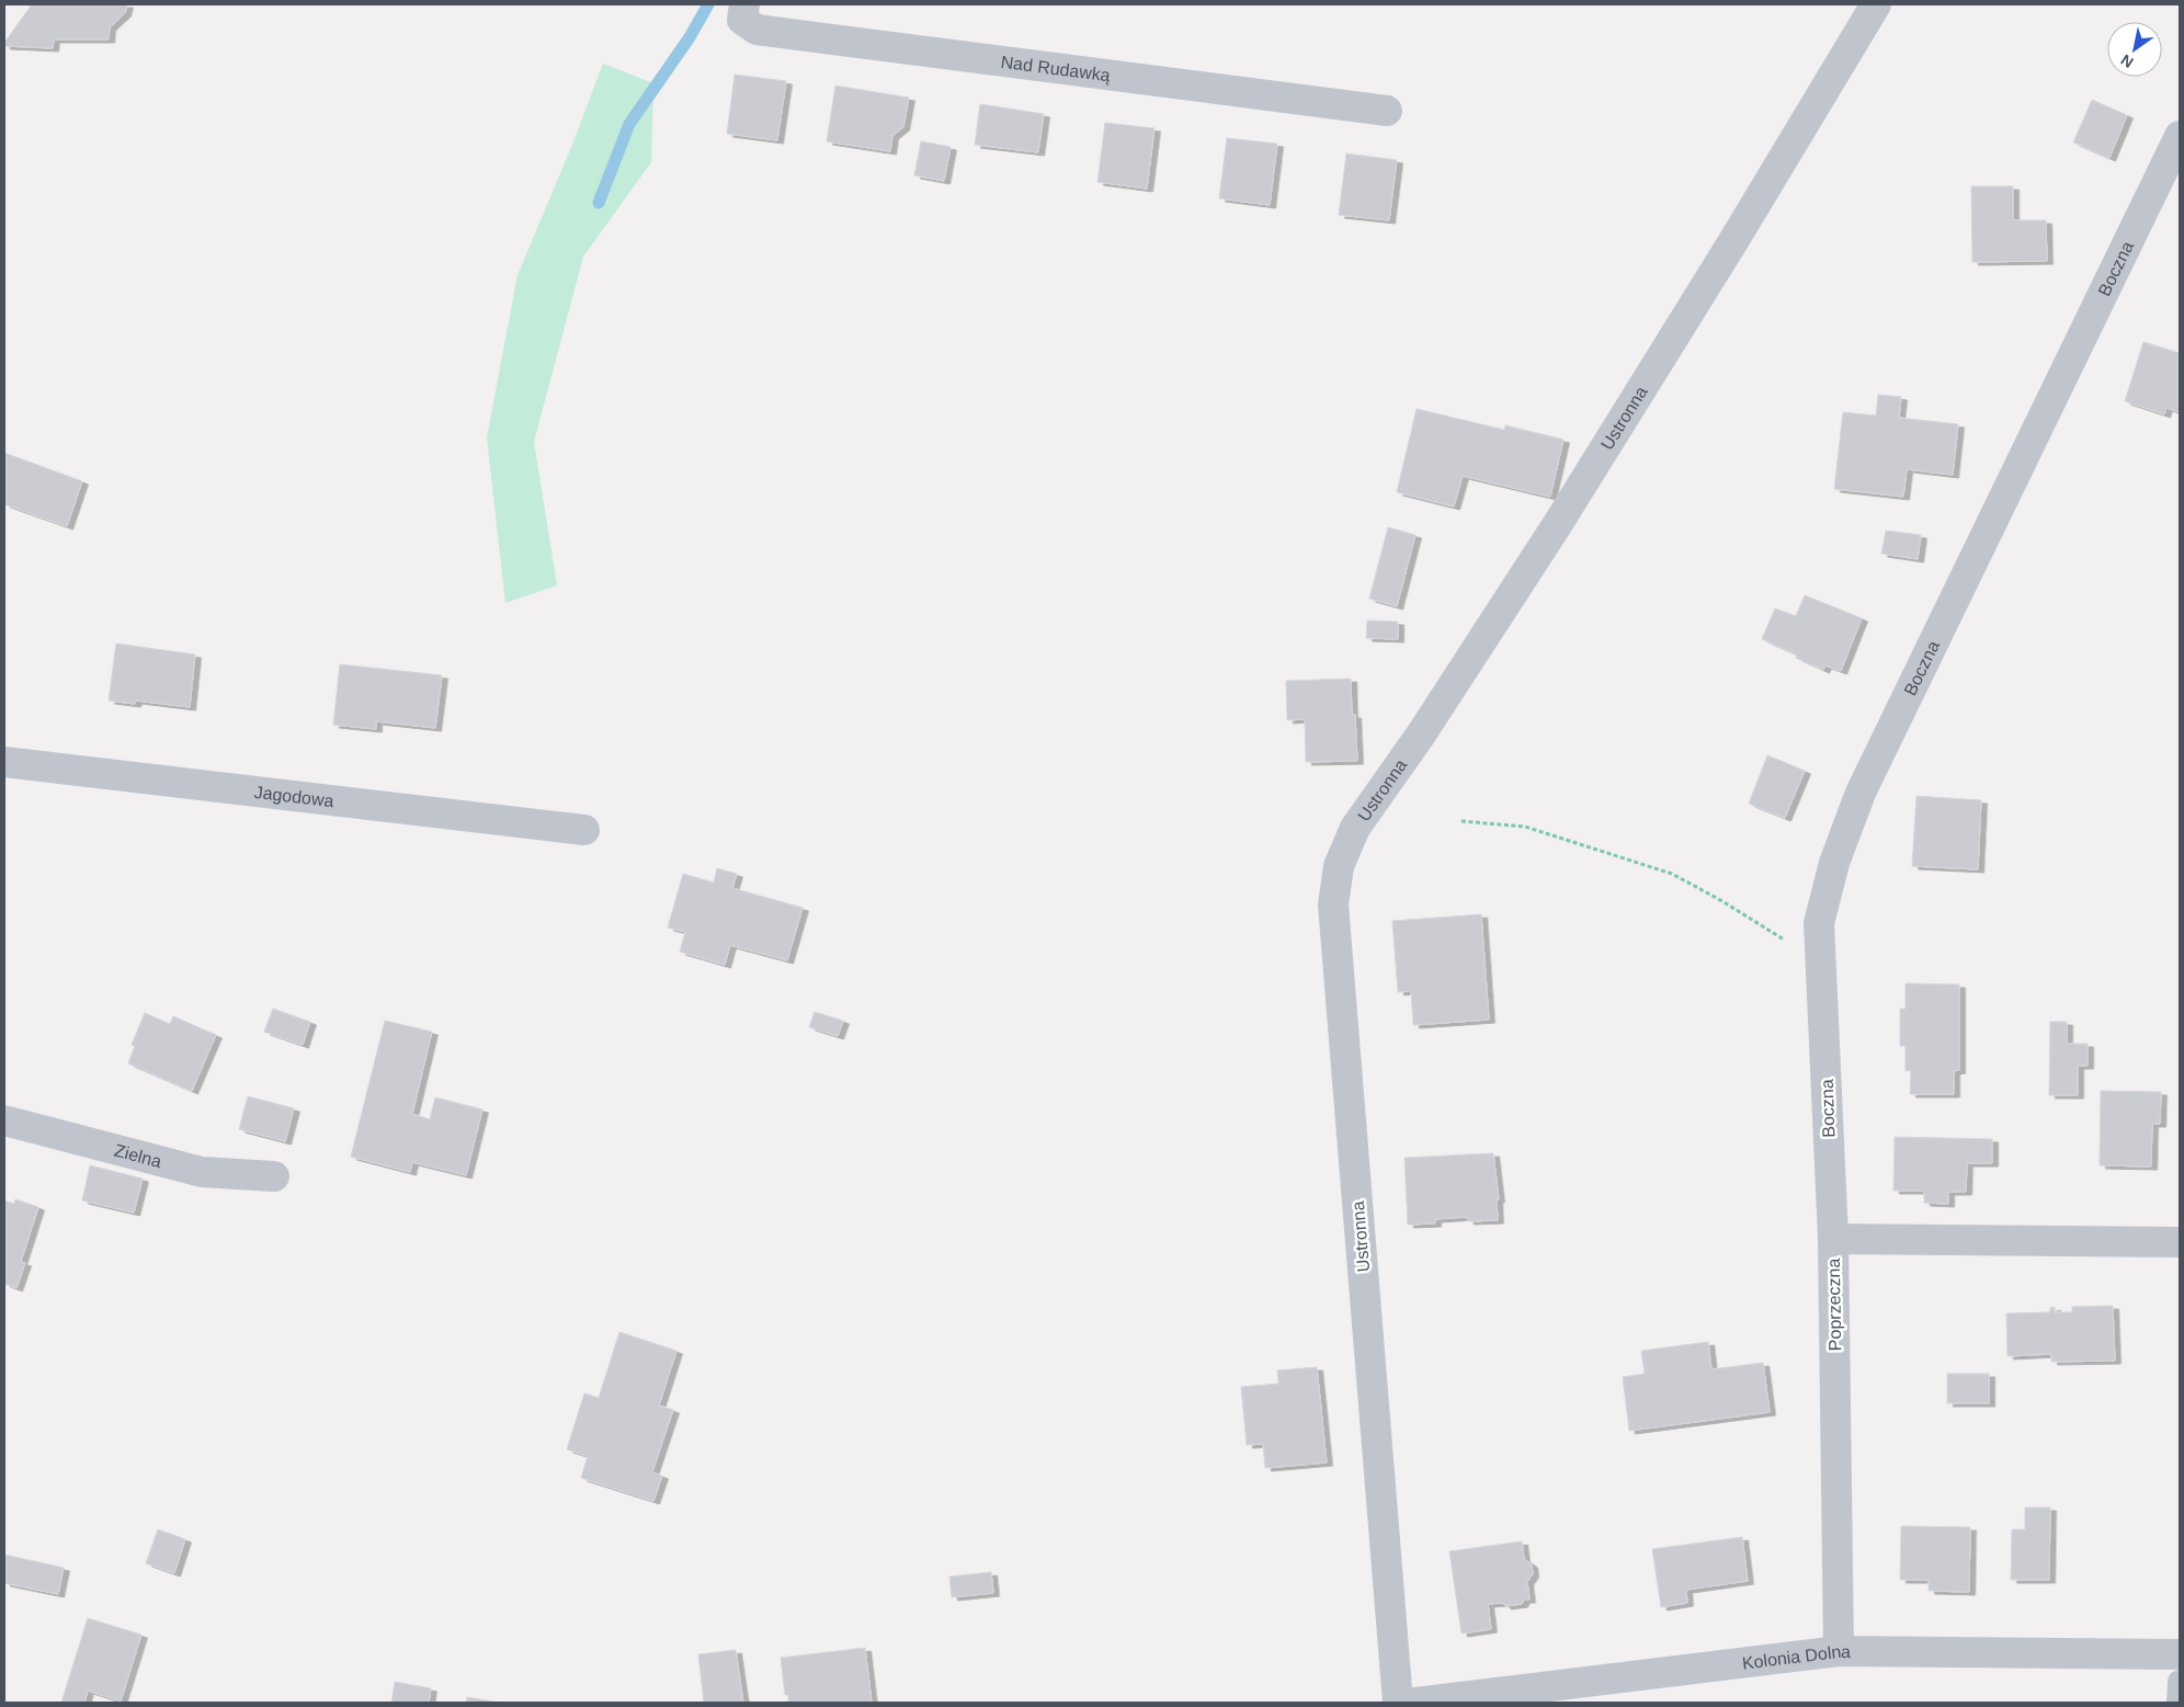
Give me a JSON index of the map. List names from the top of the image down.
{
  "streets": {
    "street": [
      "Nad Rudawką",
      "Boczna",
      "Ustronna",
      "Jagodowa",
      "Zielna",
      "Poprzeczna",
      "Kolonia Dolna"
    ]
  },
  "crossings": [
    ["Boczna", "Poprzeczna"],
    ["Poprzeczna", "Kolonia Dolna"]
  ],
  "north": "bottom left"
}
